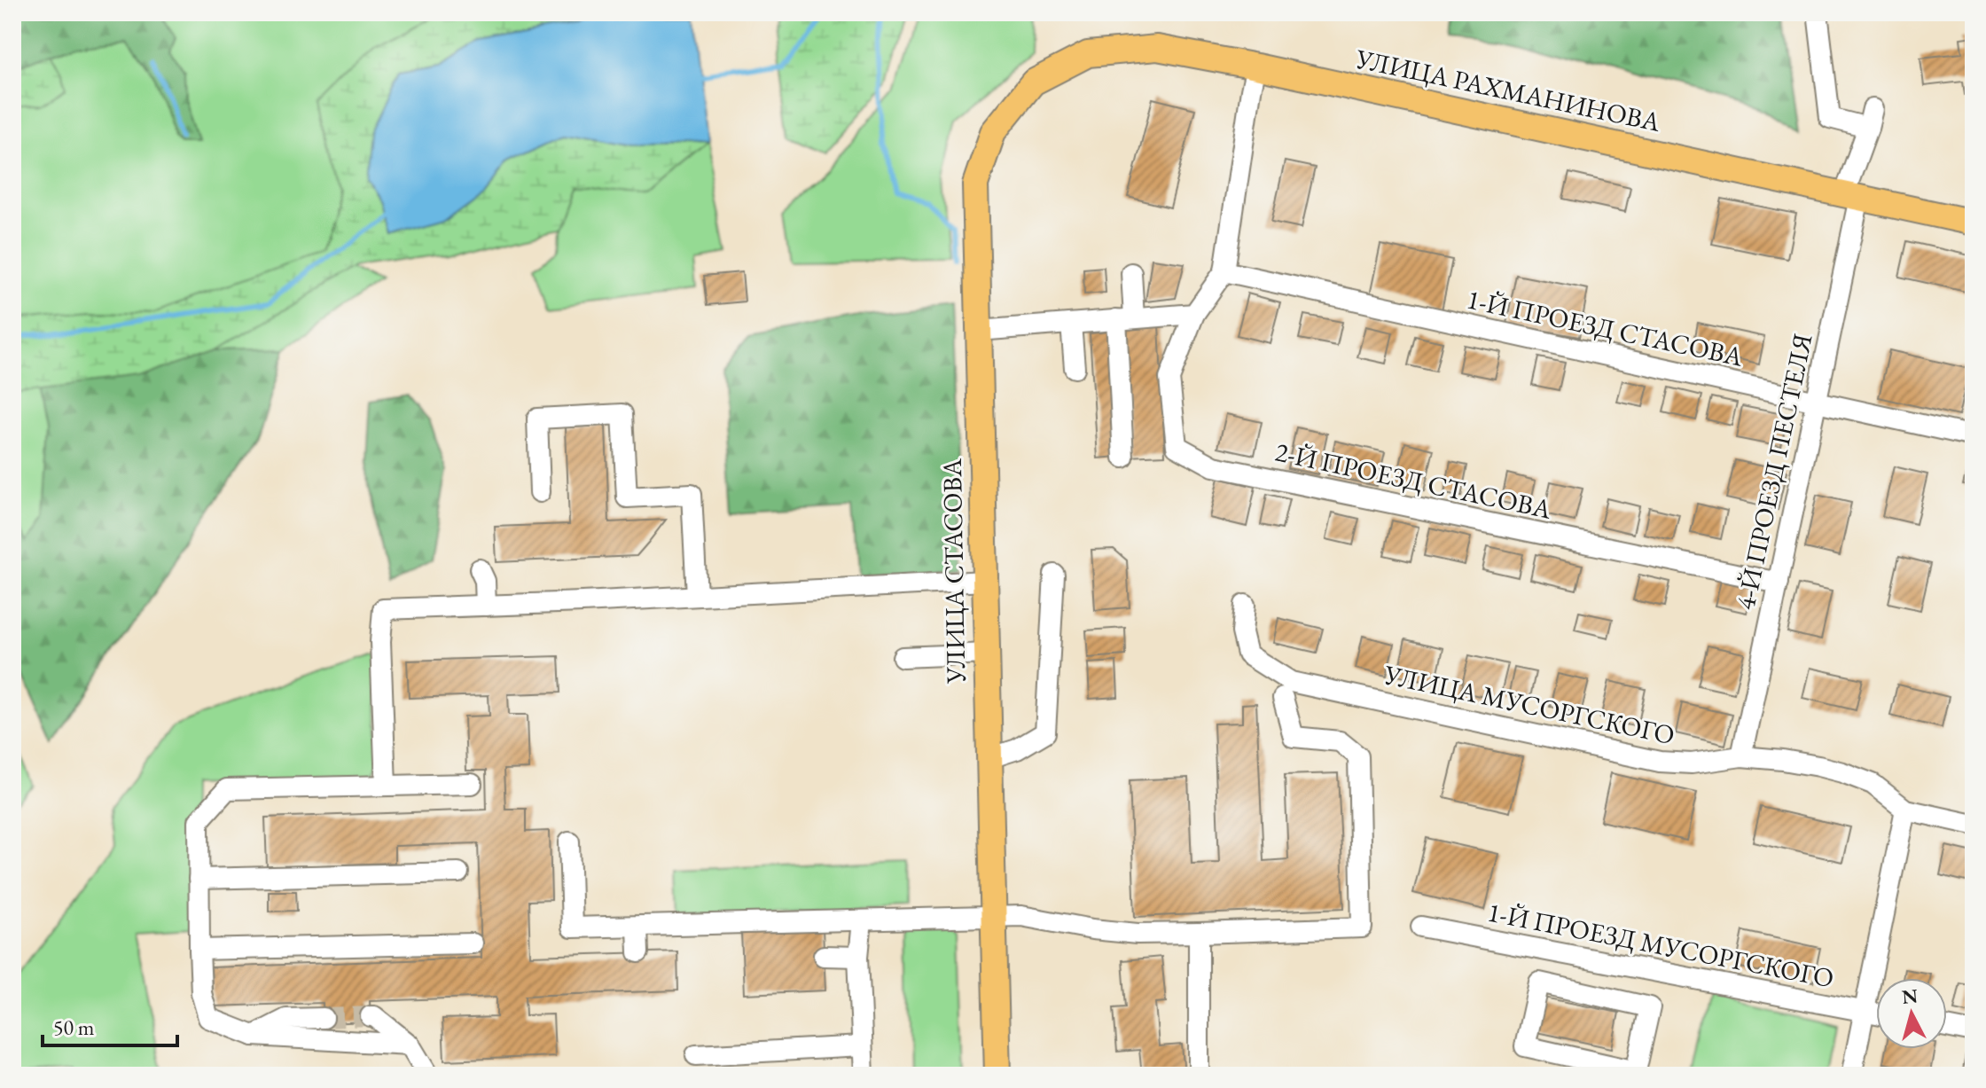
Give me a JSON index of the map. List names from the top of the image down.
{
  "streets": {
    "main road": ["УЛИЦА РАХМАНИНОВА", "УЛИЦА СТАСОВА"],
    "street": [
      "1-Й ПРОЕЗД СТАСОВА",
      "4-Й ПРОЕЗД ПЕСТЕЛЯ",
      "2-Й ПРОЕЗД СТАСОВА",
      "УЛИЦА МУСОРГСКОГО",
      "1-Й ПРОЕЗД МУСОРГСКОГО"
    ]
  },
  "crossings": [
    ["УЛИЦА РАХМАНИНОВА", "4-Й ПРОЕЗД ПЕСТЕЛЯ"],
    ["УЛИЦА РАХМАНИНОВА", "УЛИЦА СТАСОВА"],
    ["1-Й ПРОЕЗД СТАСОВА", "4-Й ПРОЕЗД ПЕСТЕЛЯ"],
    ["4-Й ПРОЕЗД ПЕСТЕЛЯ", "2-Й ПРОЕЗД СТАСОВА"],
    ["4-Й ПРОЕЗД ПЕСТЕЛЯ", "УЛИЦА МУСОРГСКОГО"]
  ],
  "scale_bar": "50 m",
  "north": "top"
}
